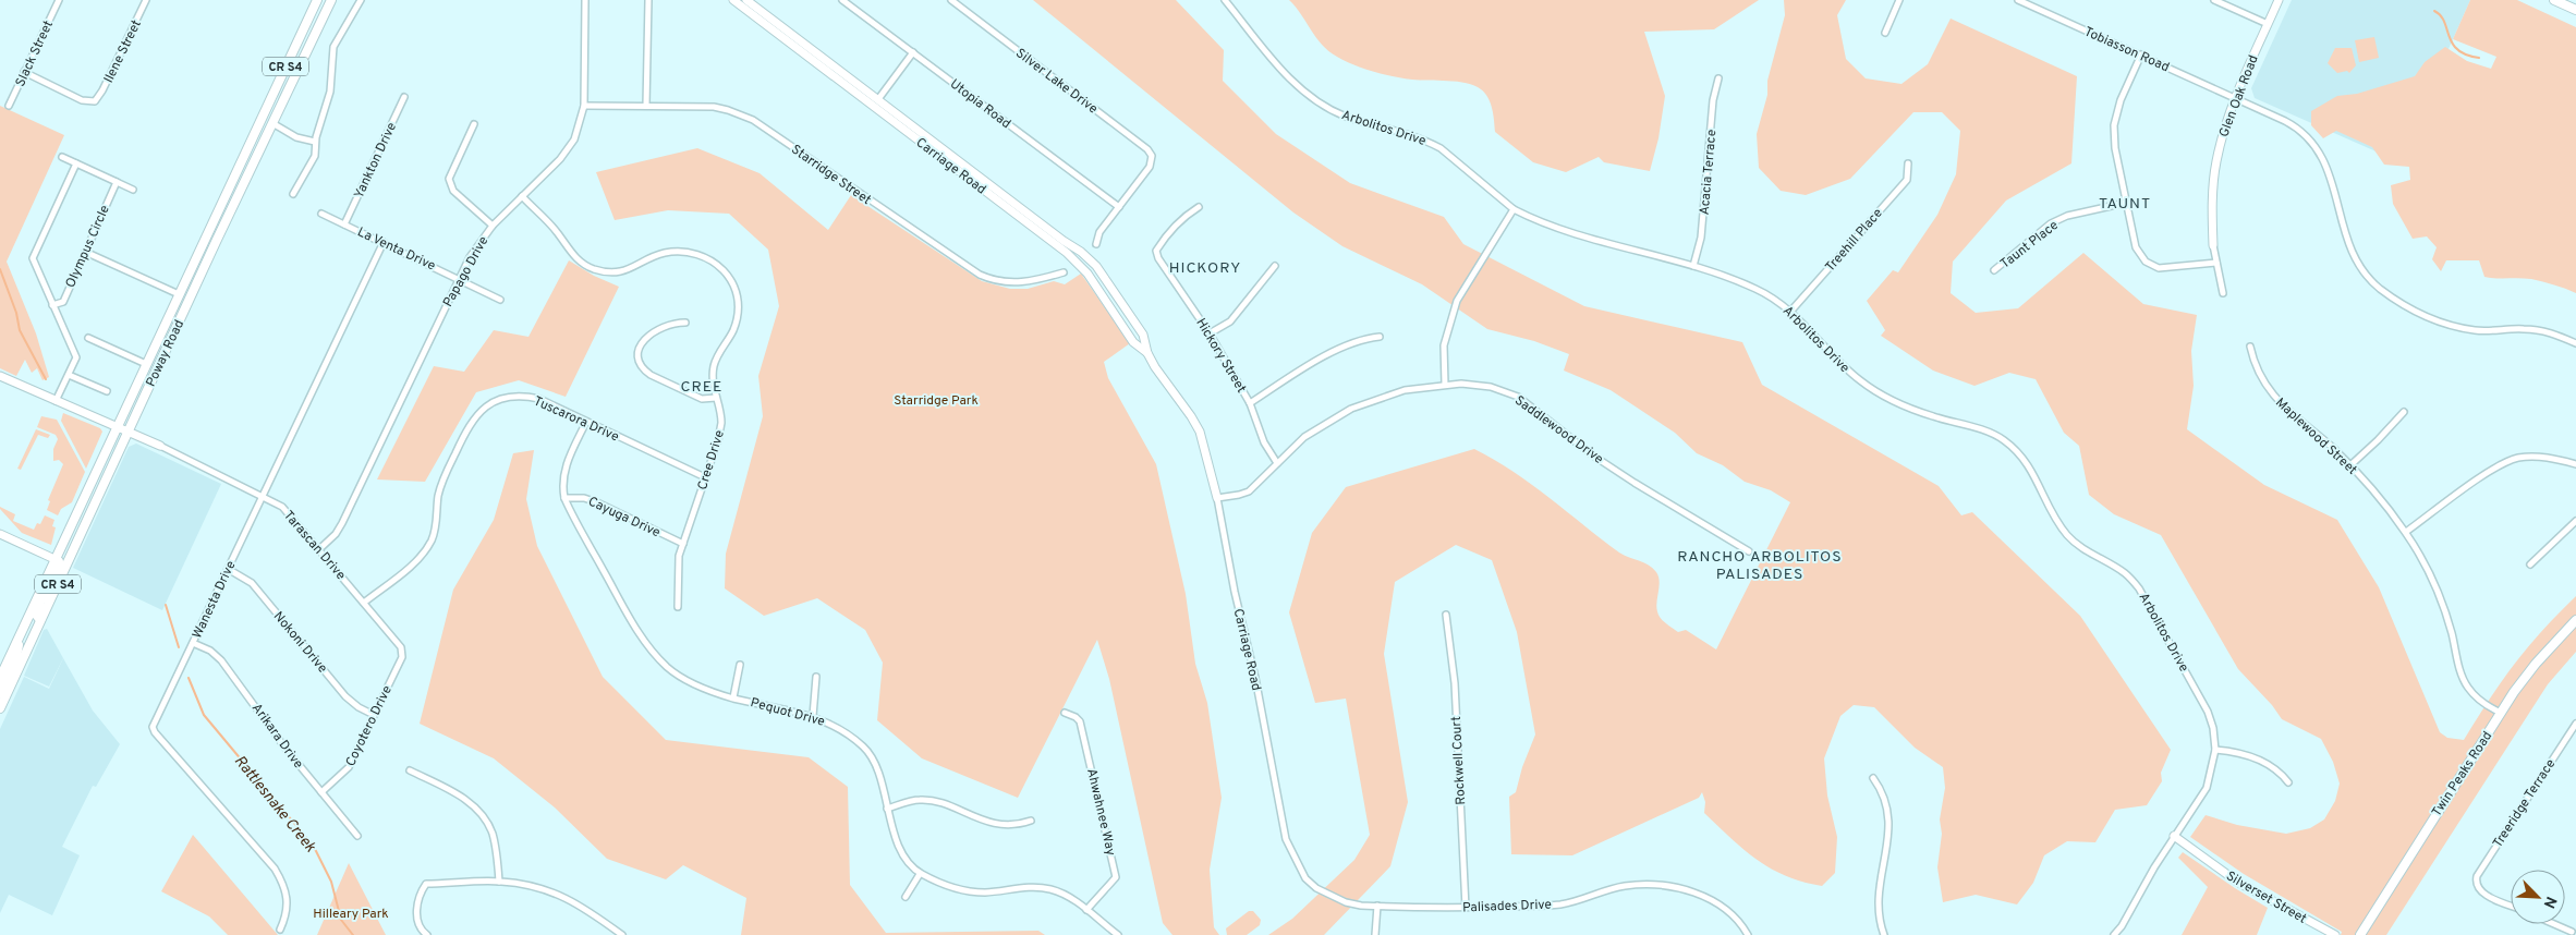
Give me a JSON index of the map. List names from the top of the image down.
{
  "streets": {
    "main road": ["CR S4", "Poway Road", "Twin Peaks Road"],
    "street": [
      "Tobiasson Road",
      "Ilene Street",
      "Slack Street",
      "Silver Lake Drive",
      "Glen Oak Road",
      "Utopia Road",
      "Arbolitos Drive",
      "Yankton Drive",
      "Carriage Road",
      "Acacia Terrace",
      "Starridge Street",
      "Treehill Place",
      "Taunt Place",
      "Olympus Circle",
      "La Venta Drive",
      "Papago Drive",
      "Hickory Street",
      "Tuscarora Drive",
      "Saddlewood Drive",
      "Maplewood Street",
      "Cree Drive",
      "Cayuga Drive",
      "Tarascan Drive",
      "Wanesta Drive",
      "Nokoni Drive",
      "Pequot Drive",
      "Coyotero Drive",
      "Arikara Drive",
      "Rockwell Court",
      "Treeridge Terrace",
      "Ahwahnee Way",
      "Silverset Street",
      "Palisades Drive"
    ]
  },
  "crossings": [
    ["Tobiasson Road", "Glen Oak Road"],
    ["Ilene Street", "Slack Street"],
    ["Silver Lake Drive", "Utopia Road"],
    ["Arbolitos Drive", "Acacia Terrace"],
    ["Arbolitos Drive", "Treehill Place"],
    ["Arbolitos Drive", "Silverset Street"],
    ["Yankton Drive", "La Venta Drive"],
    ["Carriage Road", "Saddlewood Drive"],
    ["Carriage Road", "Palisades Drive"],
    ["Starridge Street", "Papago Drive"],
    ["Olympus Circle", "Tarascan Drive"],
    ["La Venta Drive", "Papago Drive"],
    ["La Venta Drive", "Wanesta Drive"],
    ["Papago Drive", "Cree Drive"],
    ["Papago Drive", "Tarascan Drive"],
    ["Poway Road", "Tarascan Drive"],
    ["Hickory Street", "Saddlewood Drive"],
    ["Tuscarora Drive", "Cree Drive"],
    ["Tuscarora Drive", "Tarascan Drive"],
    ["Tuscarora Drive", "Pequot Drive"],
    ["Maplewood Street", "Twin Peaks Road"],
    ["Cree Drive", "Cayuga Drive"],
    ["Cayuga Drive", "Pequot Drive"],
    ["Tarascan Drive", "Wanesta Drive"],
    ["Tarascan Drive", "Coyotero Drive"],
    ["Wanesta Drive", "Nokoni Drive"],
    ["Wanesta Drive", "Arikara Drive"],
    ["Nokoni Drive", "Coyotero Drive"],
    ["Pequot Drive", "Ahwahnee Way"],
    ["Coyotero Drive", "Arikara Drive"],
    ["Rockwell Court", "Palisades Drive"]
  ],
  "districts": [
    "TAUNT",
    "HICKORY",
    "CREE",
    "RANCHO ARBOLITOS PALISADES"
  ],
  "water": ["Rattlesnake Creek"],
  "parks": ["Starridge Park", "Hilleary Park"],
  "north": "bottom right"
}
